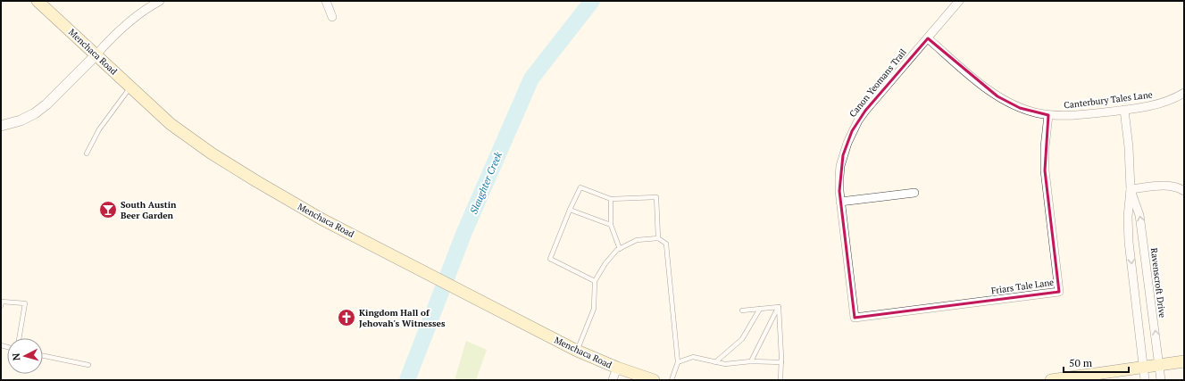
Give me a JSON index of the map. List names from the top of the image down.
{
  "streets": {
    "main road": ["Menchaca Road"],
    "street": [
      "Canon Yeomans Trail",
      "Canterbury Tales Lane",
      "Ravenscroft Drive",
      "Friars Tale Lane"
    ]
  },
  "crossings": [
    ["Canon Yeomans Trail", "Canterbury Tales Lane"],
    ["Canon Yeomans Trail", "Friars Tale Lane"],
    ["Canterbury Tales Lane", "Ravenscroft Drive"],
    ["Canterbury Tales Lane", "Friars Tale Lane"]
  ],
  "water": ["Slaughter Creek"],
  "places": {
    "bar": ["South Austin Beer Garden"],
    "church": ["Kingdom Hall of Jehovah's Witnesses"]
  },
  "scale_bar": "50 m",
  "north": "left"
}
